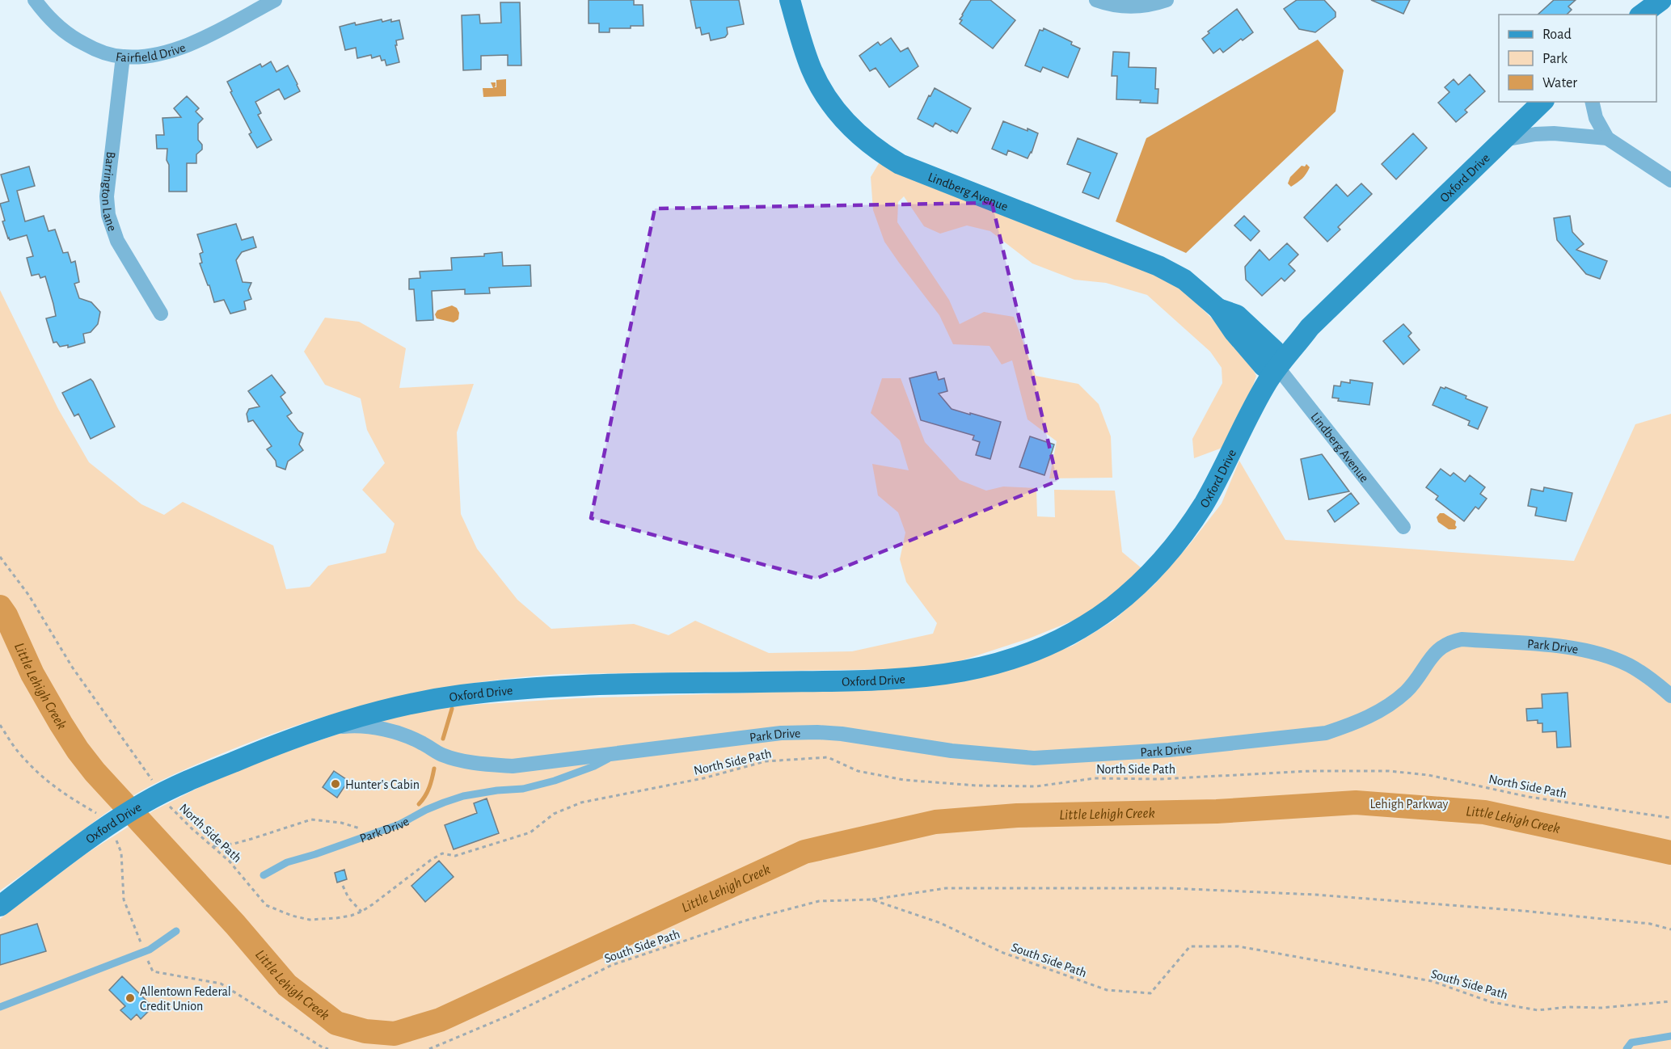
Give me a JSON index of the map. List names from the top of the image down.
{
  "streets": {
    "main road": ["Oxford Drive", "Lindberg Avenue"],
    "street": ["Fairfield Drive", "Barrington Lane", "Park Drive"],
    "path": ["North Side Path", "South Side Path"]
  },
  "crossings": [
    ["Fairfield Drive", "Barrington Lane"],
    ["Oxford Drive", "Lindberg Avenue"],
    ["Oxford Drive", "Park Drive"]
  ],
  "water": ["Little Lehigh Creek"],
  "parks": ["Lehigh Parkway"],
  "places": ["Hunter's Cabin", "Allentown Federal Credit Union"],
  "legend": ["Road", "Park", "Water"]
}
